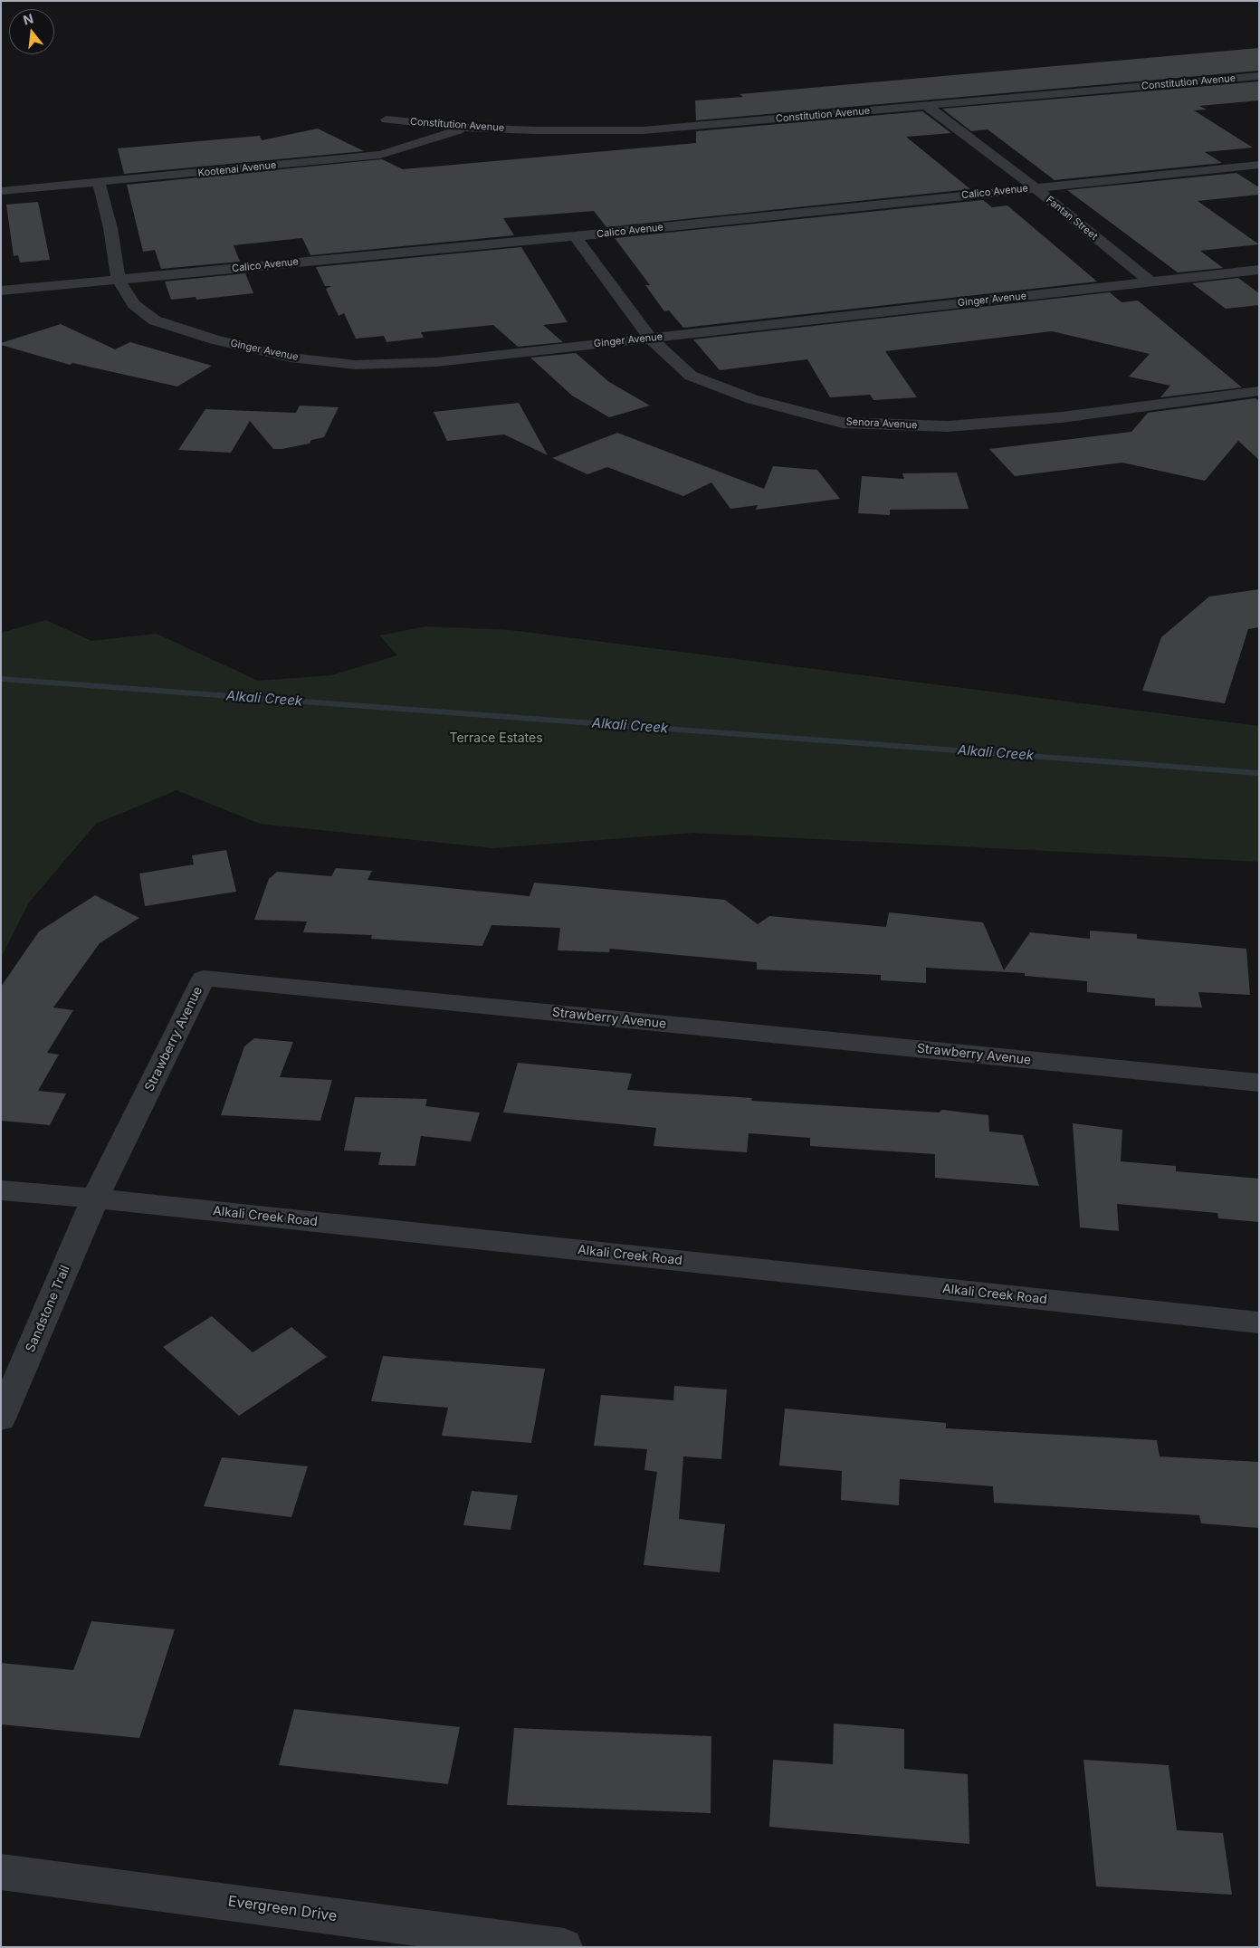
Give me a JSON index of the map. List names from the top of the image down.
{
  "streets": {
    "street": [
      "Constitution Avenue",
      "Kootenai Avenue",
      "Calico Avenue",
      "Fantan Street",
      "Ginger Avenue",
      "Senora Avenue",
      "Strawberry Avenue",
      "Alkali Creek Road",
      "Sandstone Trail",
      "Evergreen Drive"
    ]
  },
  "crossings": [
    ["Constitution Avenue", "Kootenai Avenue"],
    ["Constitution Avenue", "Fantan Street"],
    ["Kootenai Avenue", "Ginger Avenue"],
    ["Calico Avenue", "Fantan Street"],
    ["Calico Avenue", "Ginger Avenue"],
    ["Calico Avenue", "Senora Avenue"],
    ["Fantan Street", "Ginger Avenue"],
    ["Ginger Avenue", "Senora Avenue"],
    ["Strawberry Avenue", "Alkali Creek Road"],
    ["Strawberry Avenue", "Sandstone Trail"],
    ["Alkali Creek Road", "Sandstone Trail"]
  ],
  "water": ["Alkali Creek"],
  "parks": ["Terrace Estates"],
  "north": "top"
}
